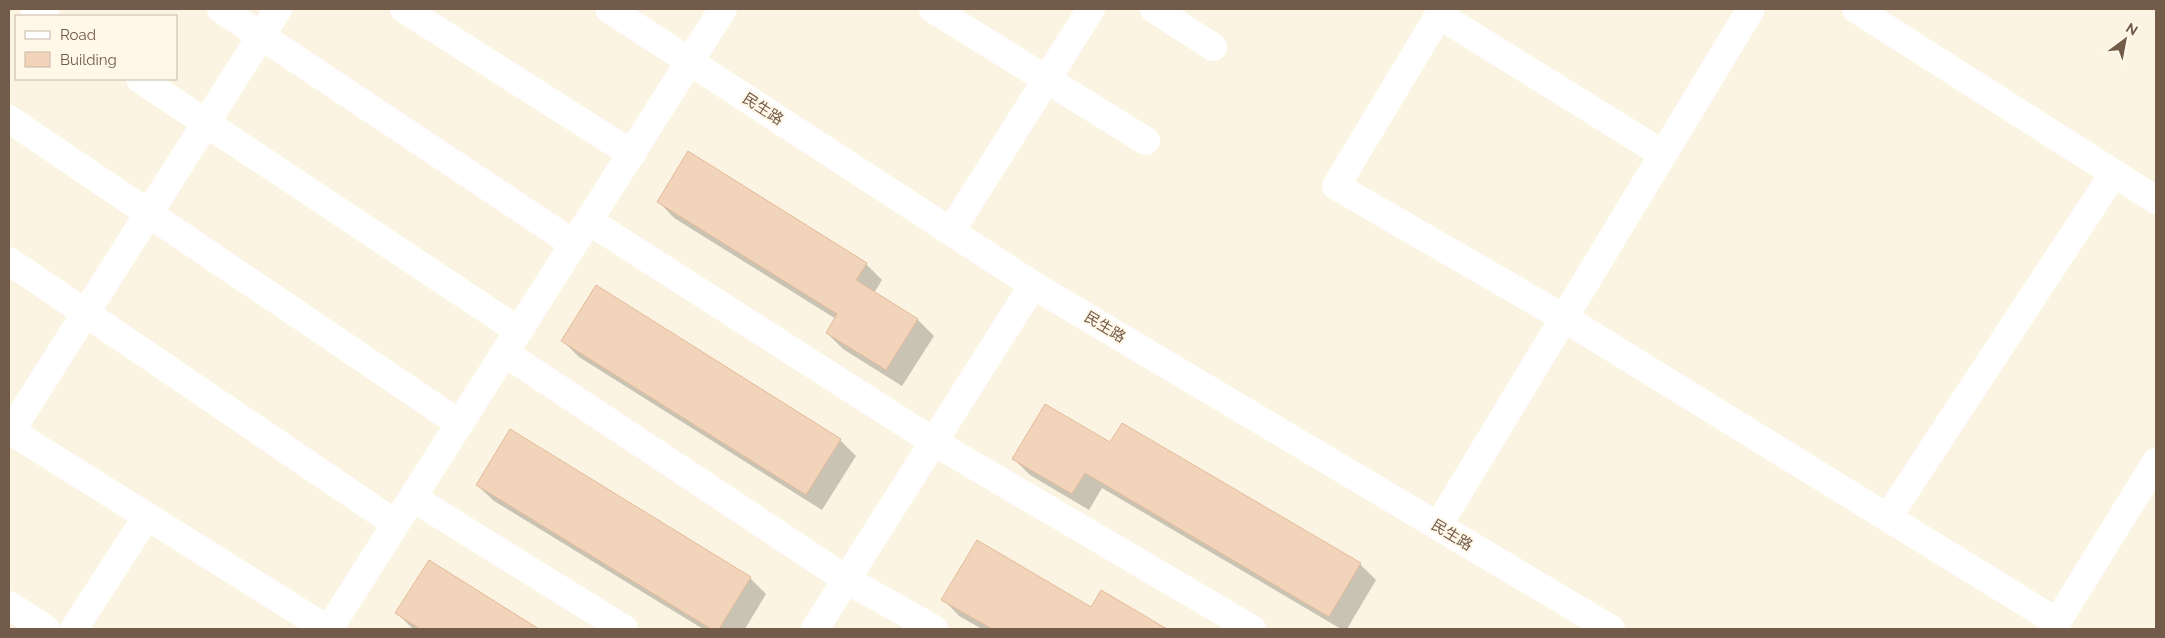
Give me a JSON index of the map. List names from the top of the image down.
{
  "streets": {
    "street": ["民生路"]
  },
  "legend": ["Road", "Building"],
  "north": "top right"
}
